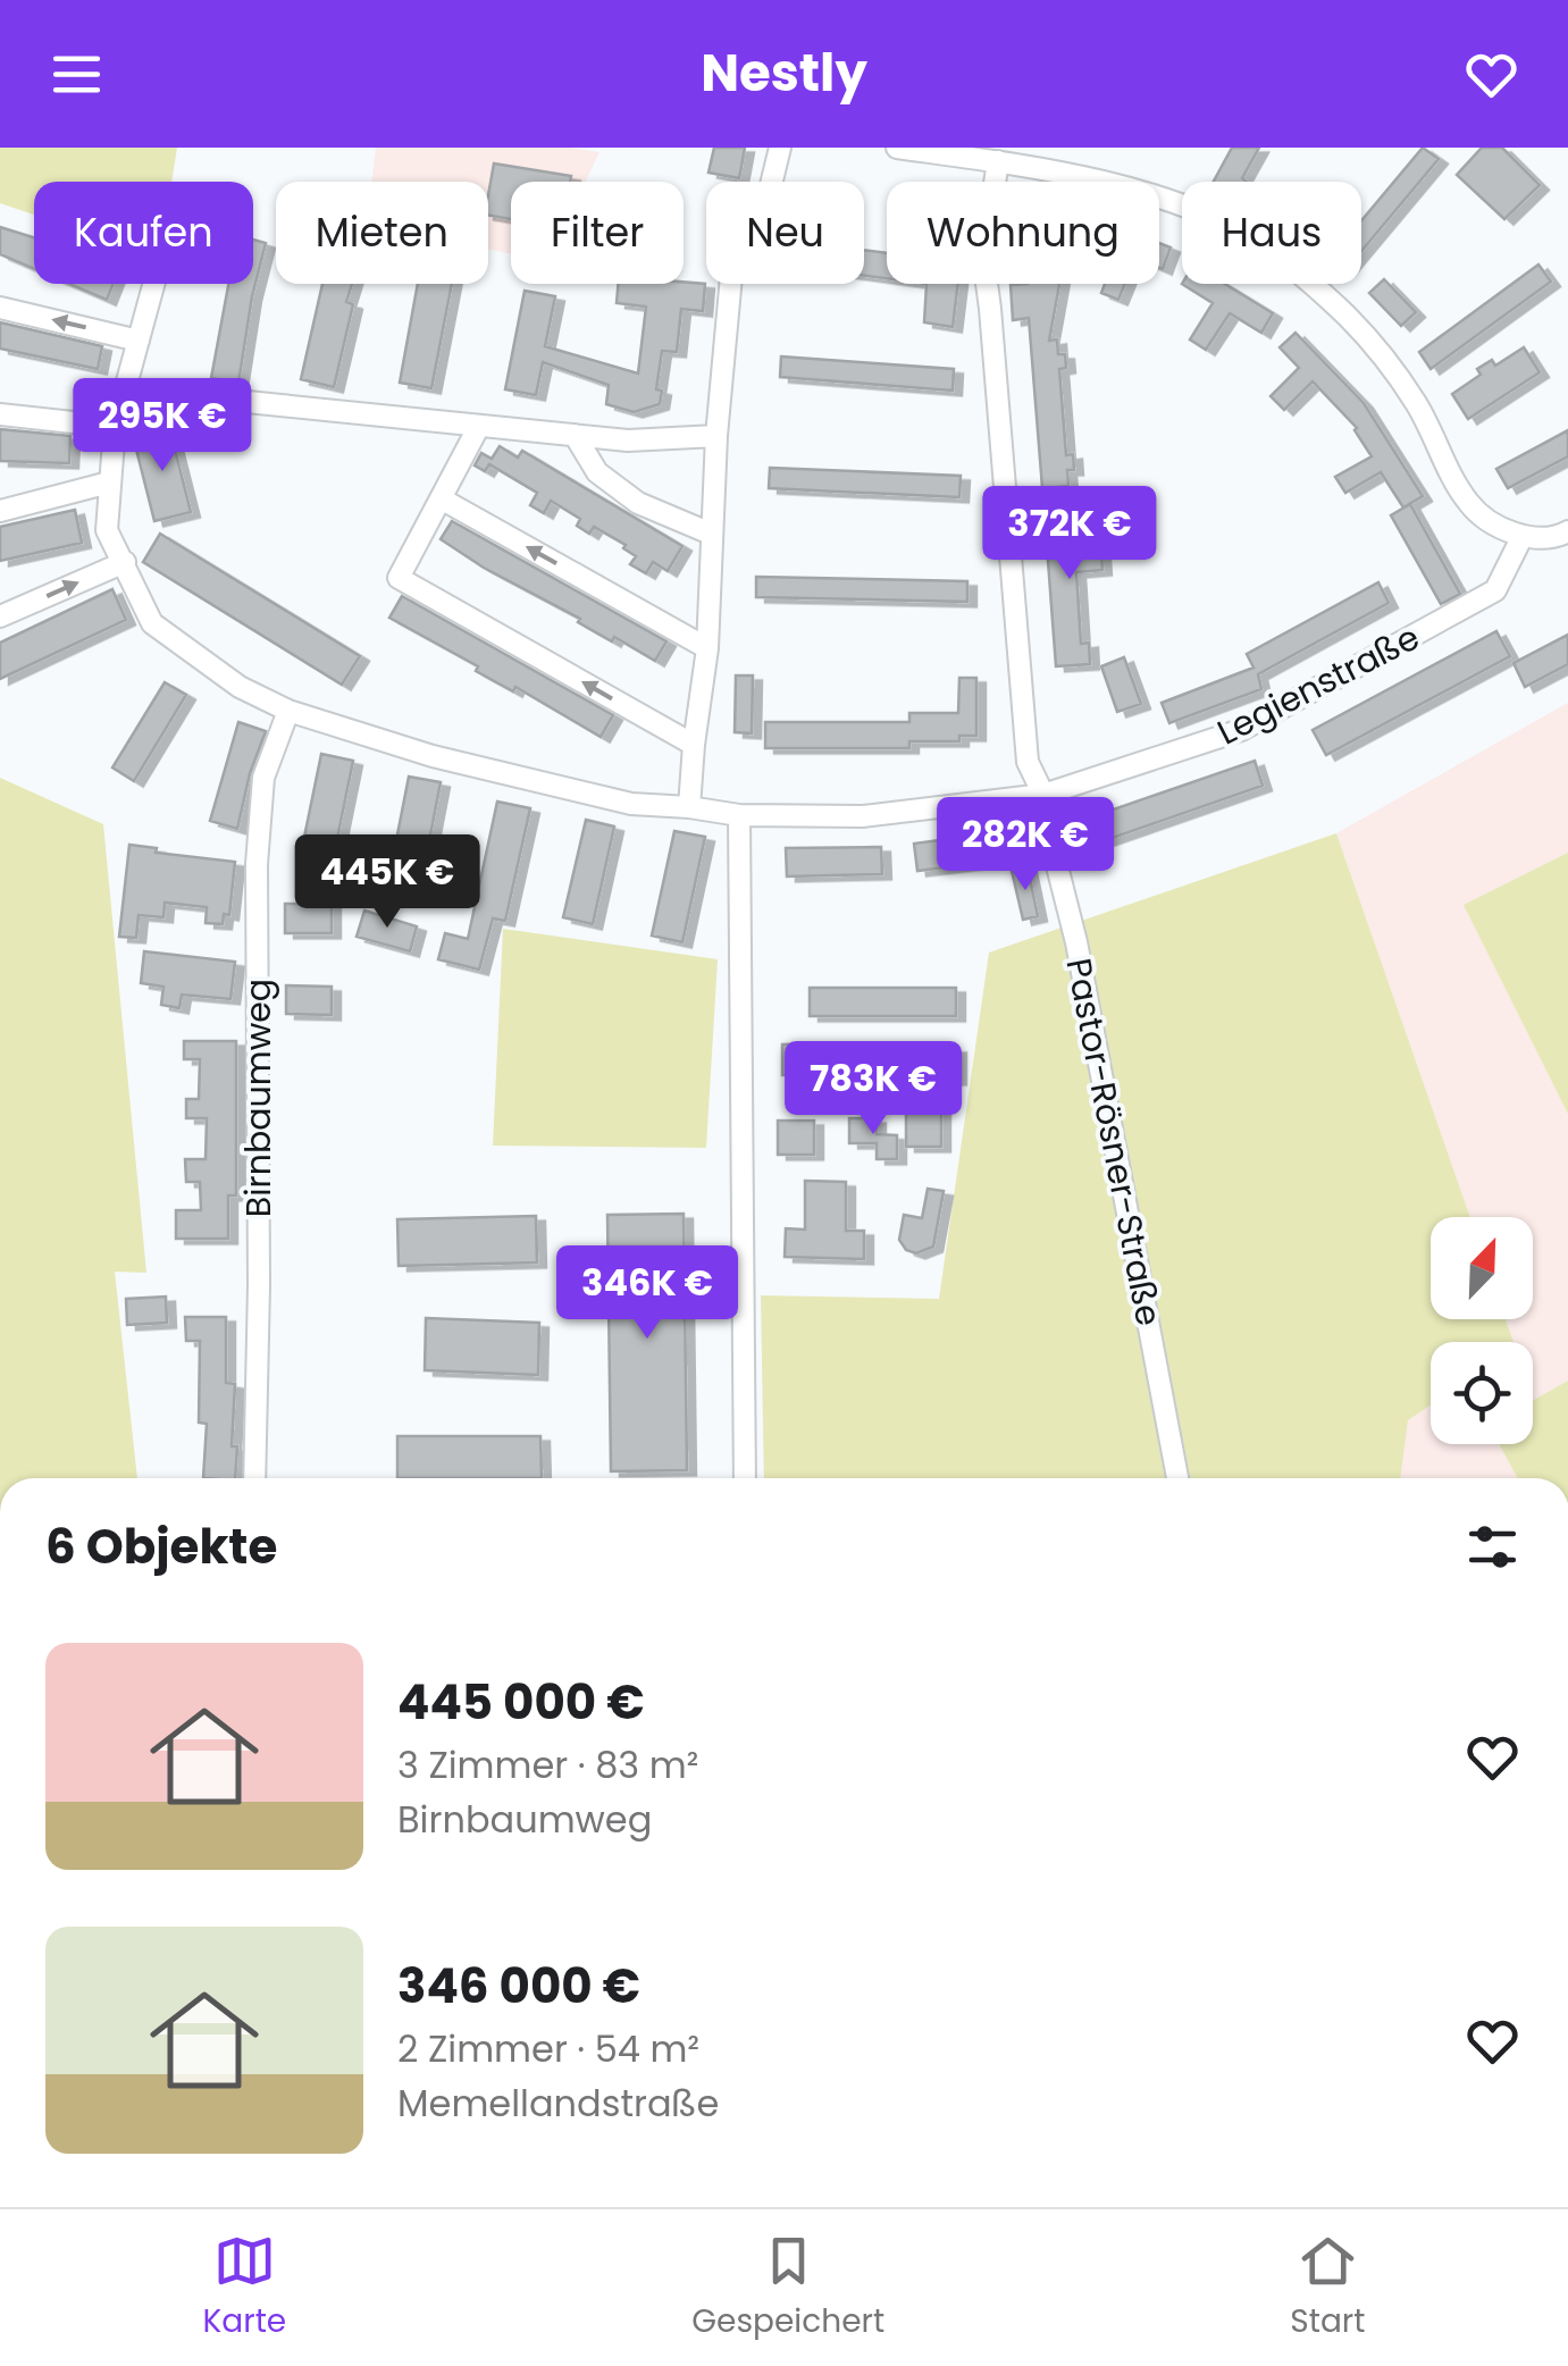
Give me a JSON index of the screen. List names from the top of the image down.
{
  "streets": {
    "street": ["Legienstraße", "Birnbaumweg", "Pastor-Rösner-Straße"]
  },
  "crossings": [
    ["Legienstraße", "Birnbaumweg"],
    ["Legienstraße", "Pastor-Rösner-Straße"]
  ],
  "north": "top right",
  "page": {
    "header": "Nestly",
    "chip": [
      "Kaufen",
      "Mieten",
      "Filter",
      "Neu",
      "Wohnung",
      "Haus"
    ],
    "price": [
      "295K €",
      "372K €",
      "282K €",
      "445K €",
      "783K €",
      "346K €"
    ],
    "heading": "6 Objekte",
    "list": [
      {
        "name": "445 000 €",
        "note": "3 Zimmer · 83 m² · Birnbaumweg"
      },
      {
        "name": "346 000 €",
        "note": "2 Zimmer · 54 m² · Memellandstraße"
      }
    ],
    "tabs": ["Karte", "Gespeichert", "Start"]
  }
}
